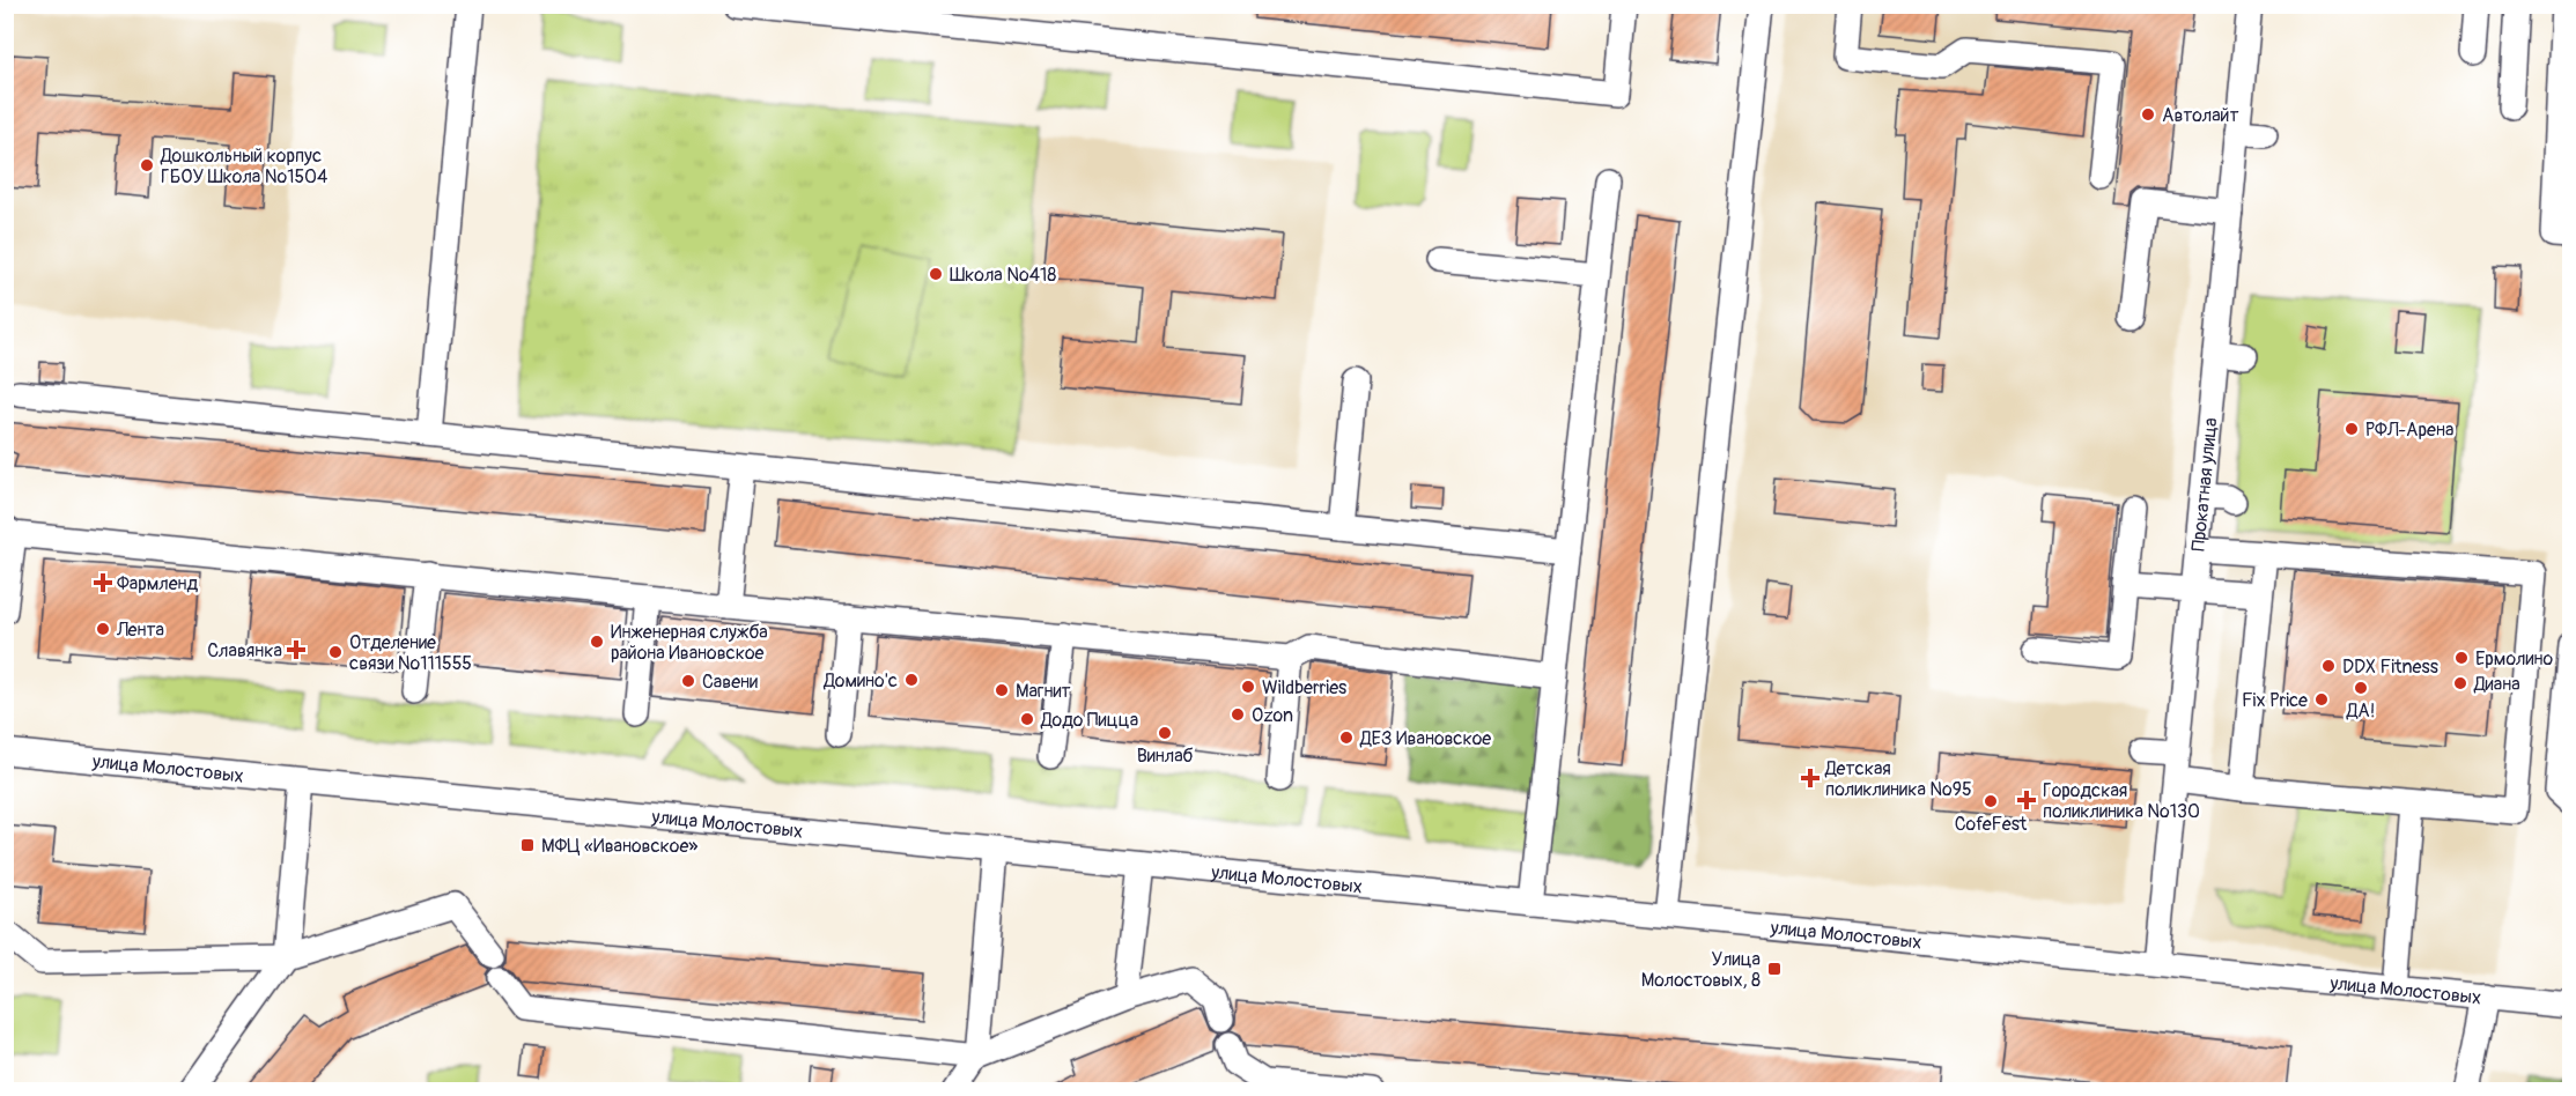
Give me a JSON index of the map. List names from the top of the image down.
{
  "streets": {
    "street": ["Прокатная улица", "улица Молостовых"]
  },
  "crossings": [
    ["Прокатная улица", "улица Молостовых"]
  ],
  "places": {
    "other": [
      "Автолайт",
      "Дошкольный корпус ГБОУ Школа №1504",
      "Школа №418",
      "РФЛ-Арена",
      "Лента",
      "Инженерная служба района Ивановское",
      "Отделение связи №111555",
      "Ермолино",
      "DDX Fitness",
      "Домино'c",
      "Савени",
      "Диана",
      "Wildberries",
      "ДА!",
      "Магнит",
      "Fix Price",
      "Ozon",
      "Додо Пицца",
      "Винлаб",
      "ДЕЗ Ивановское",
      "CofeFest"
    ],
    "health": [
      "Фармленд",
      "Славянка",
      "Детская поликлиника №95",
      "Городская поликлиника №130"
    ],
    "transit": ["МФЦ «Ивановское»", "Улица Молостовых, 8"]
  }
}
